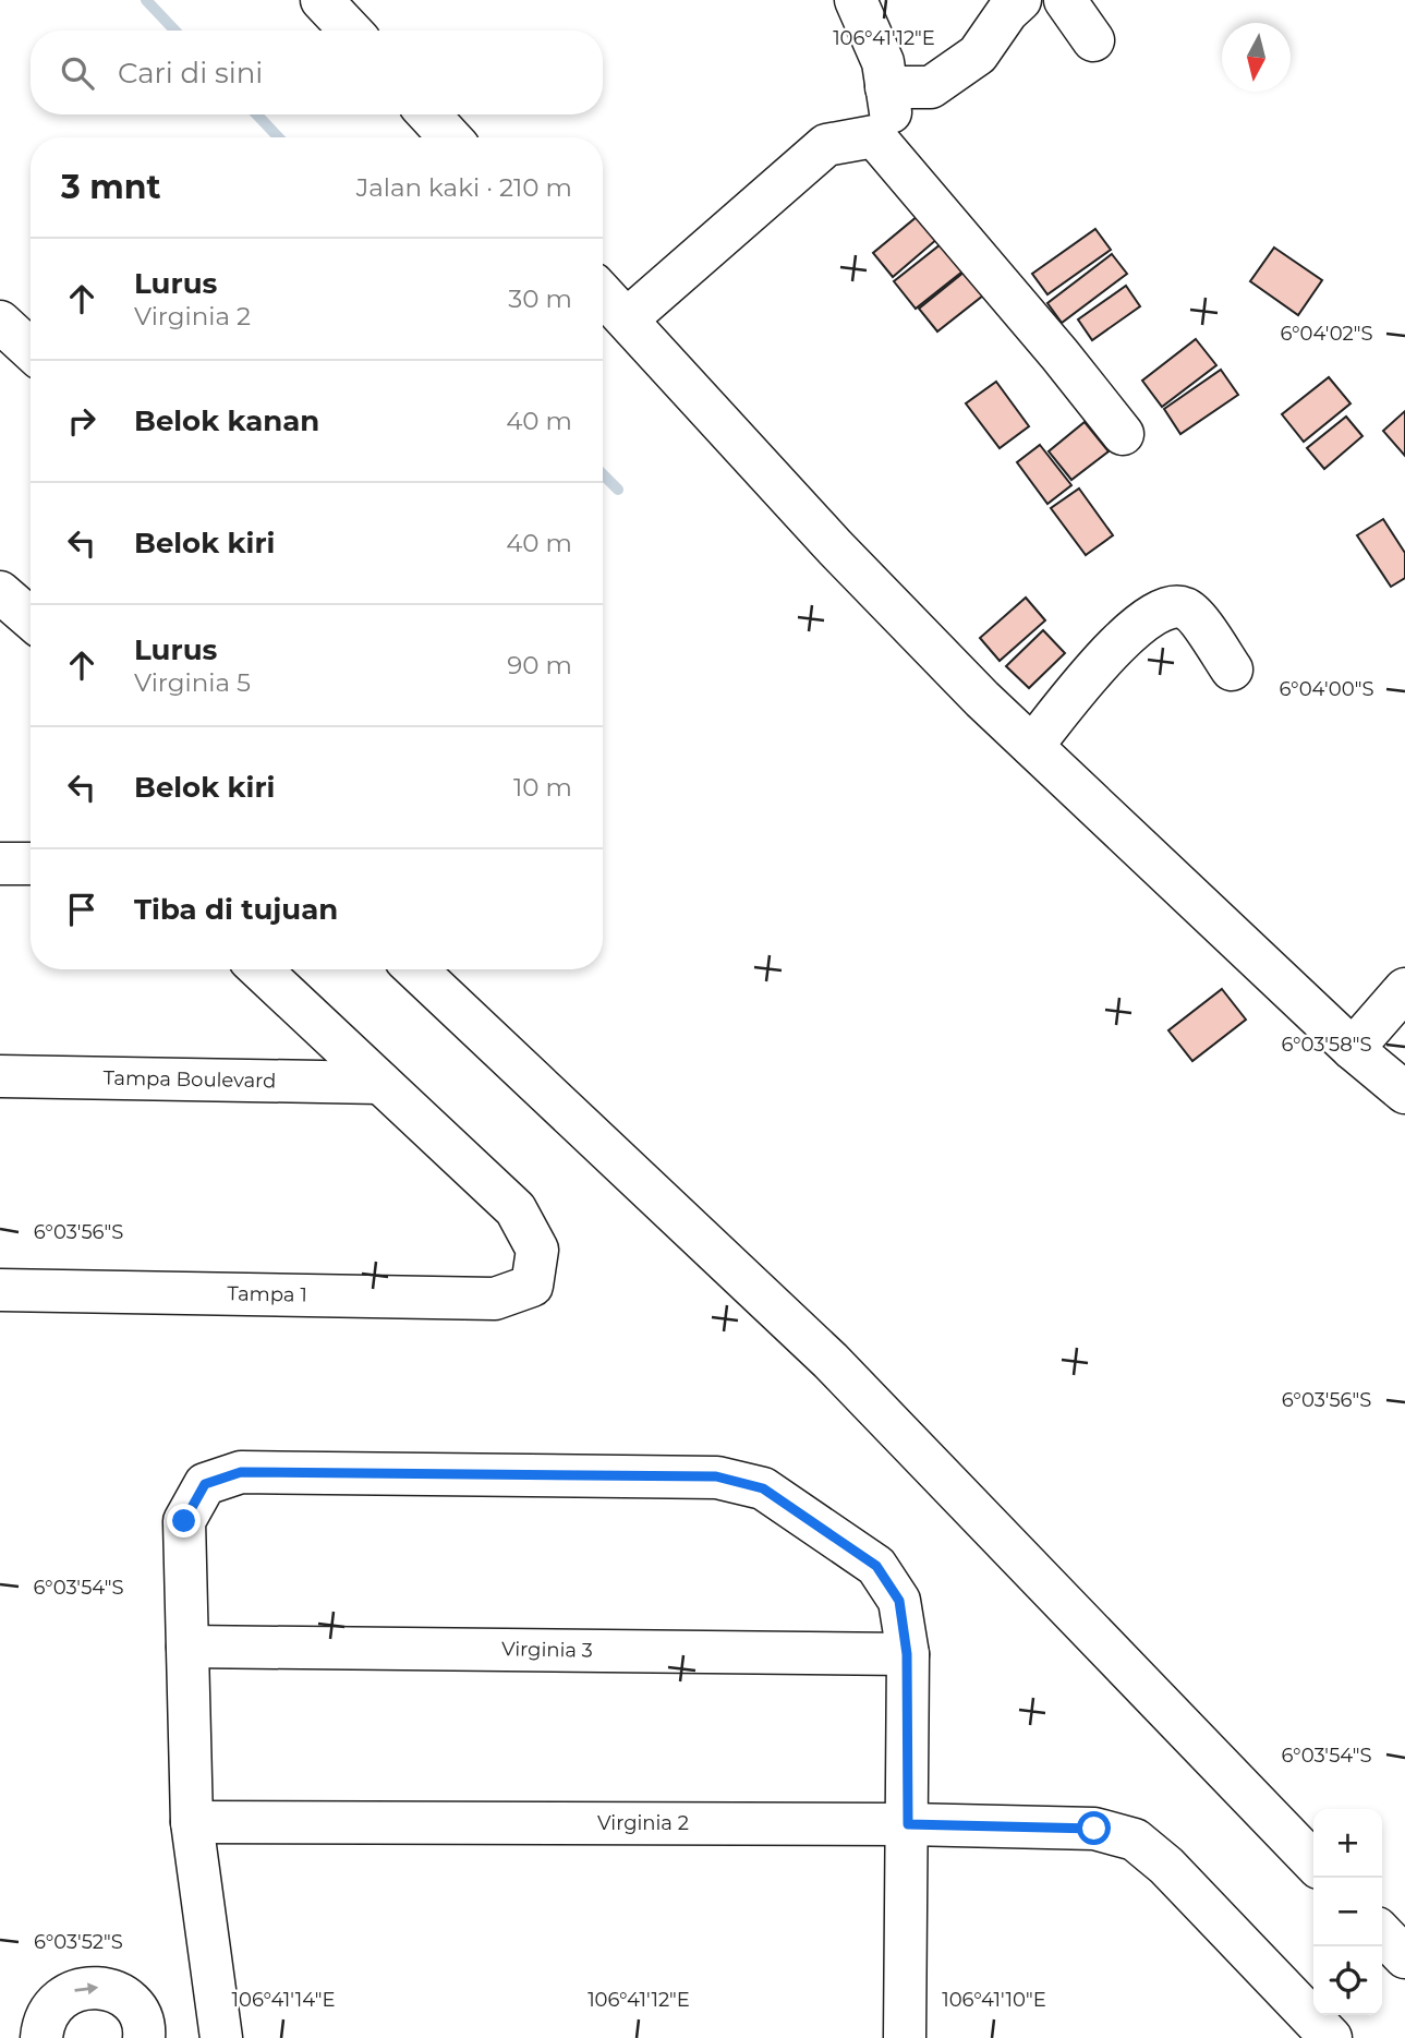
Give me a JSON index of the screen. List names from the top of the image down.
{
  "streets": {
    "main road": [
      "Tampa Boulevard",
      "Tampa 1",
      "Virginia 3",
      "Virginia 2"
    ]
  },
  "crossings": [
    ["Tampa Boulevard", "Tampa 1"]
  ],
  "north": "bottom",
  "page": {
    "search": "Cari di sini",
    "heading": ["3 mnt", "Jalan kaki · 210 m"],
    "list": [
      ["Lurus", "Virginia 2", "30 m"],
      ["Belok kanan", "40 m"],
      ["Belok kiri", "40 m"],
      ["Lurus", "Virginia 5", "90 m"],
      ["Belok kiri", "10 m"],
      "Tiba di tujuan"
    ],
    "map_buttons": ["+", "−"]
  },
  "coordinates": [
    "106°41'12\"E",
    "6°04'02\"S",
    "6°04'00\"S",
    "6°03'58\"S",
    "6°03'56\"S",
    "6°03'54\"S",
    "6°03'52\"S",
    "106°41'14\"E",
    "106°41'10\"E"
  ]
}
